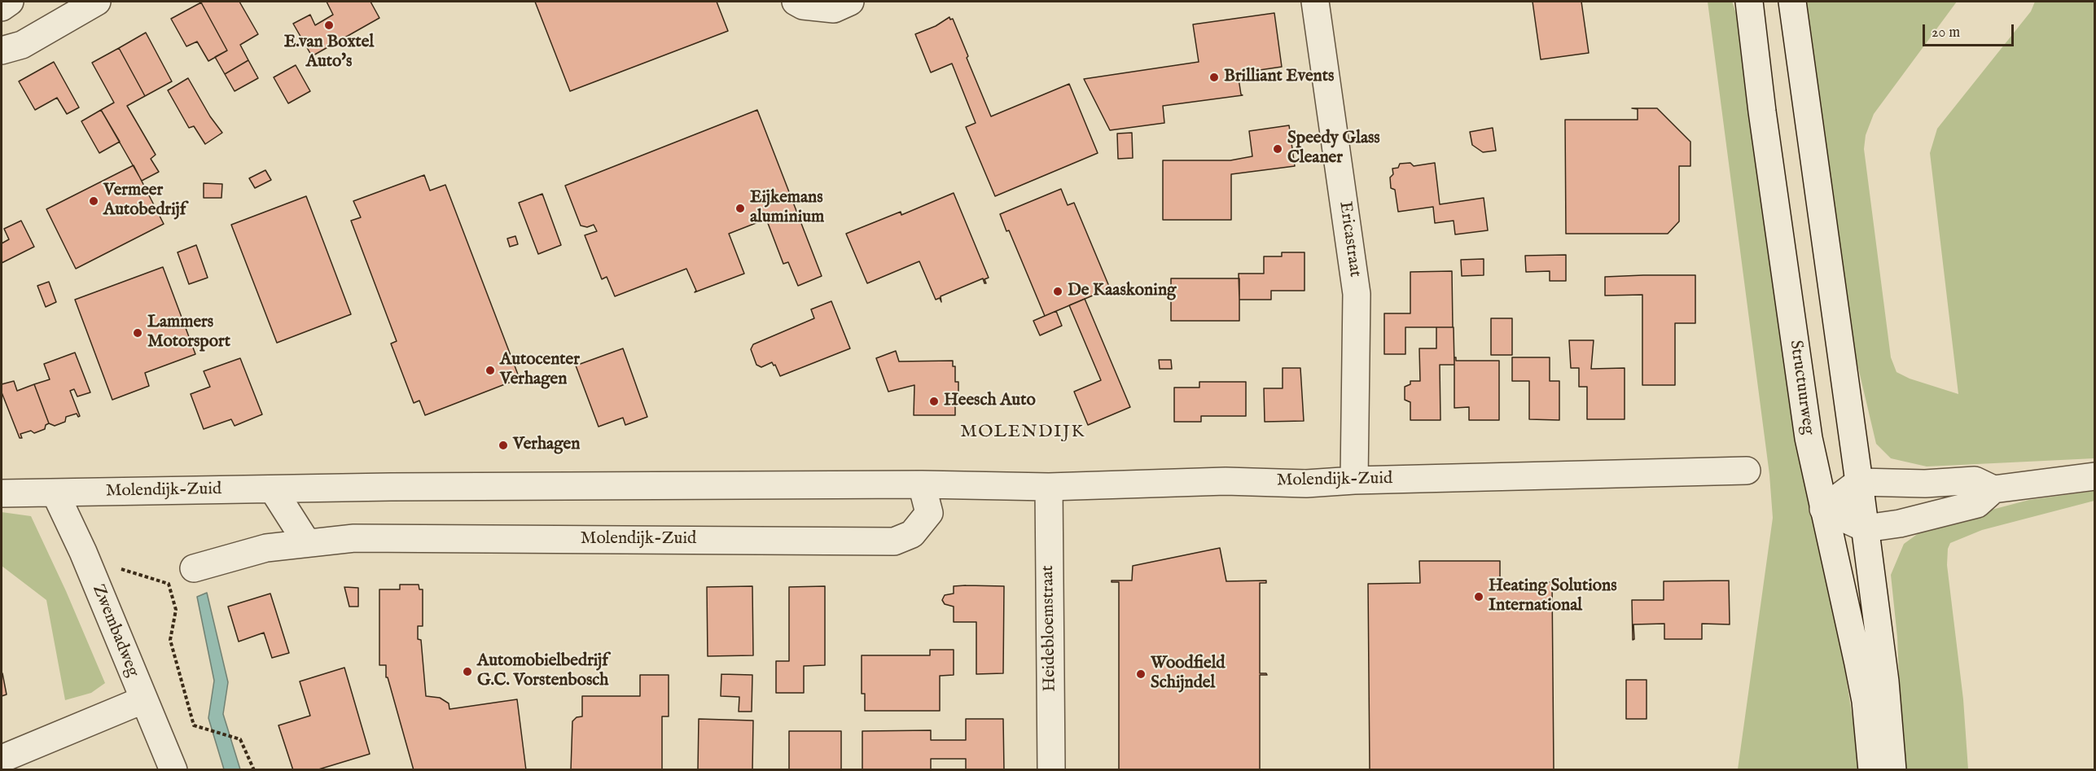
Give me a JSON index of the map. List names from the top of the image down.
{
  "streets": {
    "street": [
      "Ericastraat",
      "Structuurweg",
      "Molendijk-Zuid",
      "Heidebloemstraat",
      "Zwembadweg"
    ]
  },
  "crossings": [
    ["Ericastraat", "Molendijk-Zuid"],
    ["Molendijk-Zuid", "Heidebloemstraat"],
    ["Molendijk-Zuid", "Zwembadweg"]
  ],
  "districts": ["MOLENDIJK"],
  "places": [
    "E.van Boxtel Auto's",
    "Brilliant Events",
    "Speedy Glass Cleaner",
    "Vermeer Autobedrijf",
    "Eijkemans aluminium",
    "De Kaaskoning",
    "Lammers Motorsport",
    "Autocenter Verhagen",
    "Heesch Auto",
    "Verhagen",
    "Heating Solutions International",
    "Automobielbedrijf G.C. Vorstenbosch",
    "Woodfield Schijndel"
  ],
  "scale_bar": "20 m"
}
